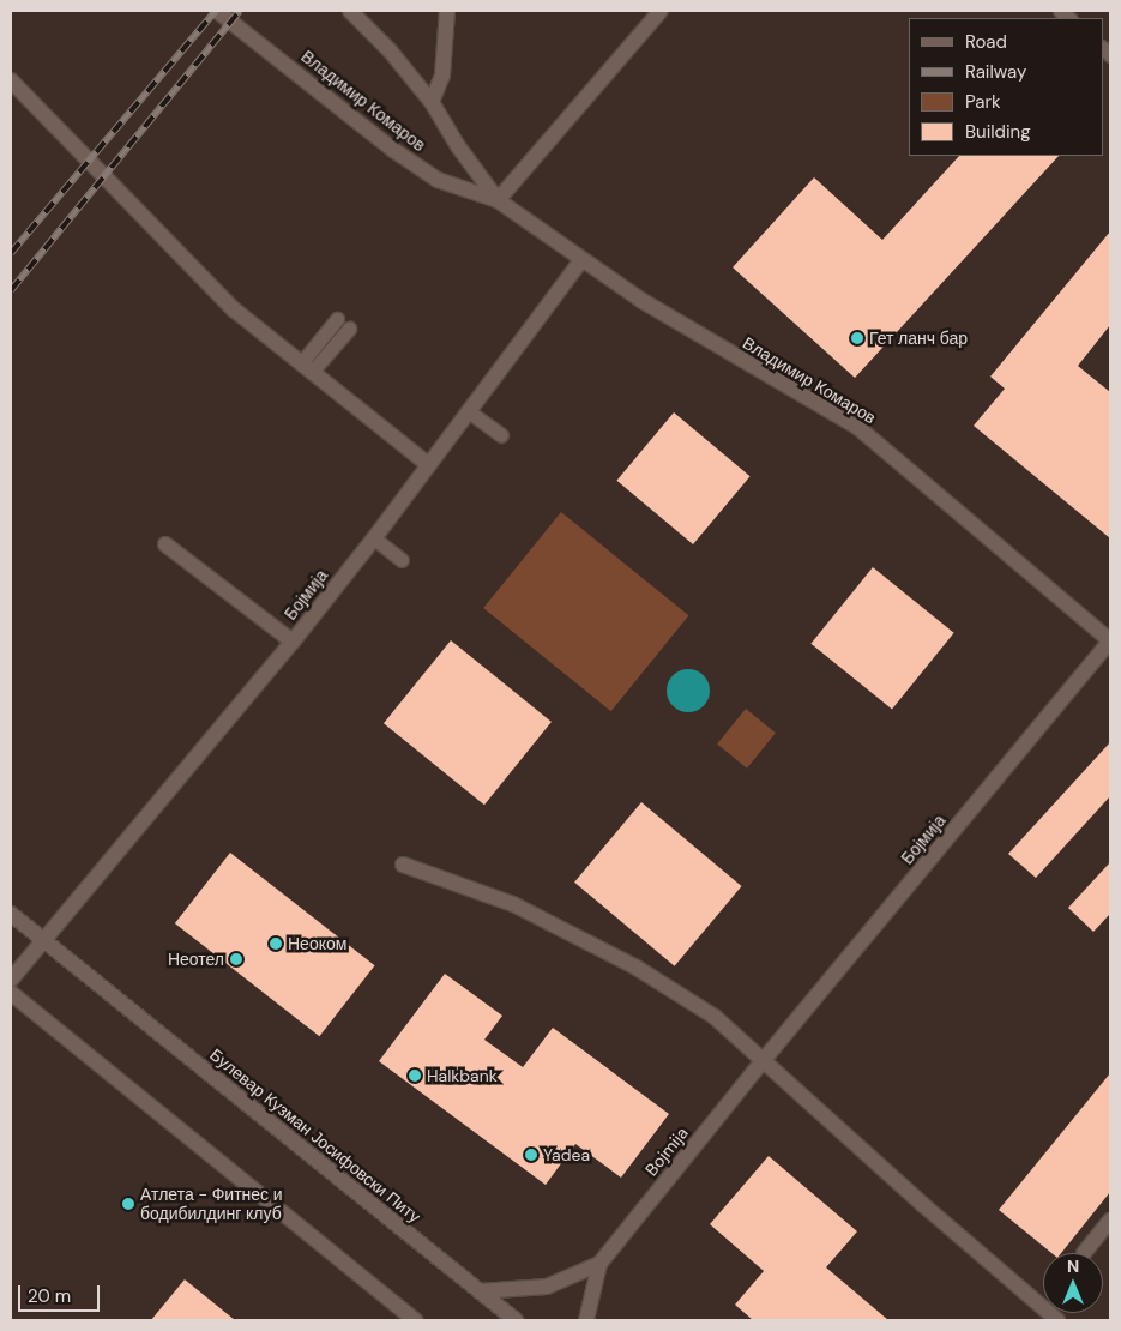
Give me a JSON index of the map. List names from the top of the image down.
{
  "streets": {
    "street": [
      "Владимир Комаров",
      "Бојмија",
      "Булевар Кузман Јосифовски Питу",
      "Bojmija"
    ]
  },
  "crossings": [
    ["Владимир Комаров", "Бојмија"],
    ["Бојмија", "Булевар Кузман Јосифовски Питу"],
    ["Бојмија", "Bojmija"]
  ],
  "places": [
    "Гет ланч бар",
    "Неоком",
    "Неотел",
    "Halkbank",
    "Yadea",
    "Атлета - Фитнес и бодибилдинг клуб"
  ],
  "legend": [
    "Road",
    "Railway",
    "Park",
    "Building"
  ],
  "scale_bar": "20 m",
  "north": "top"
}
